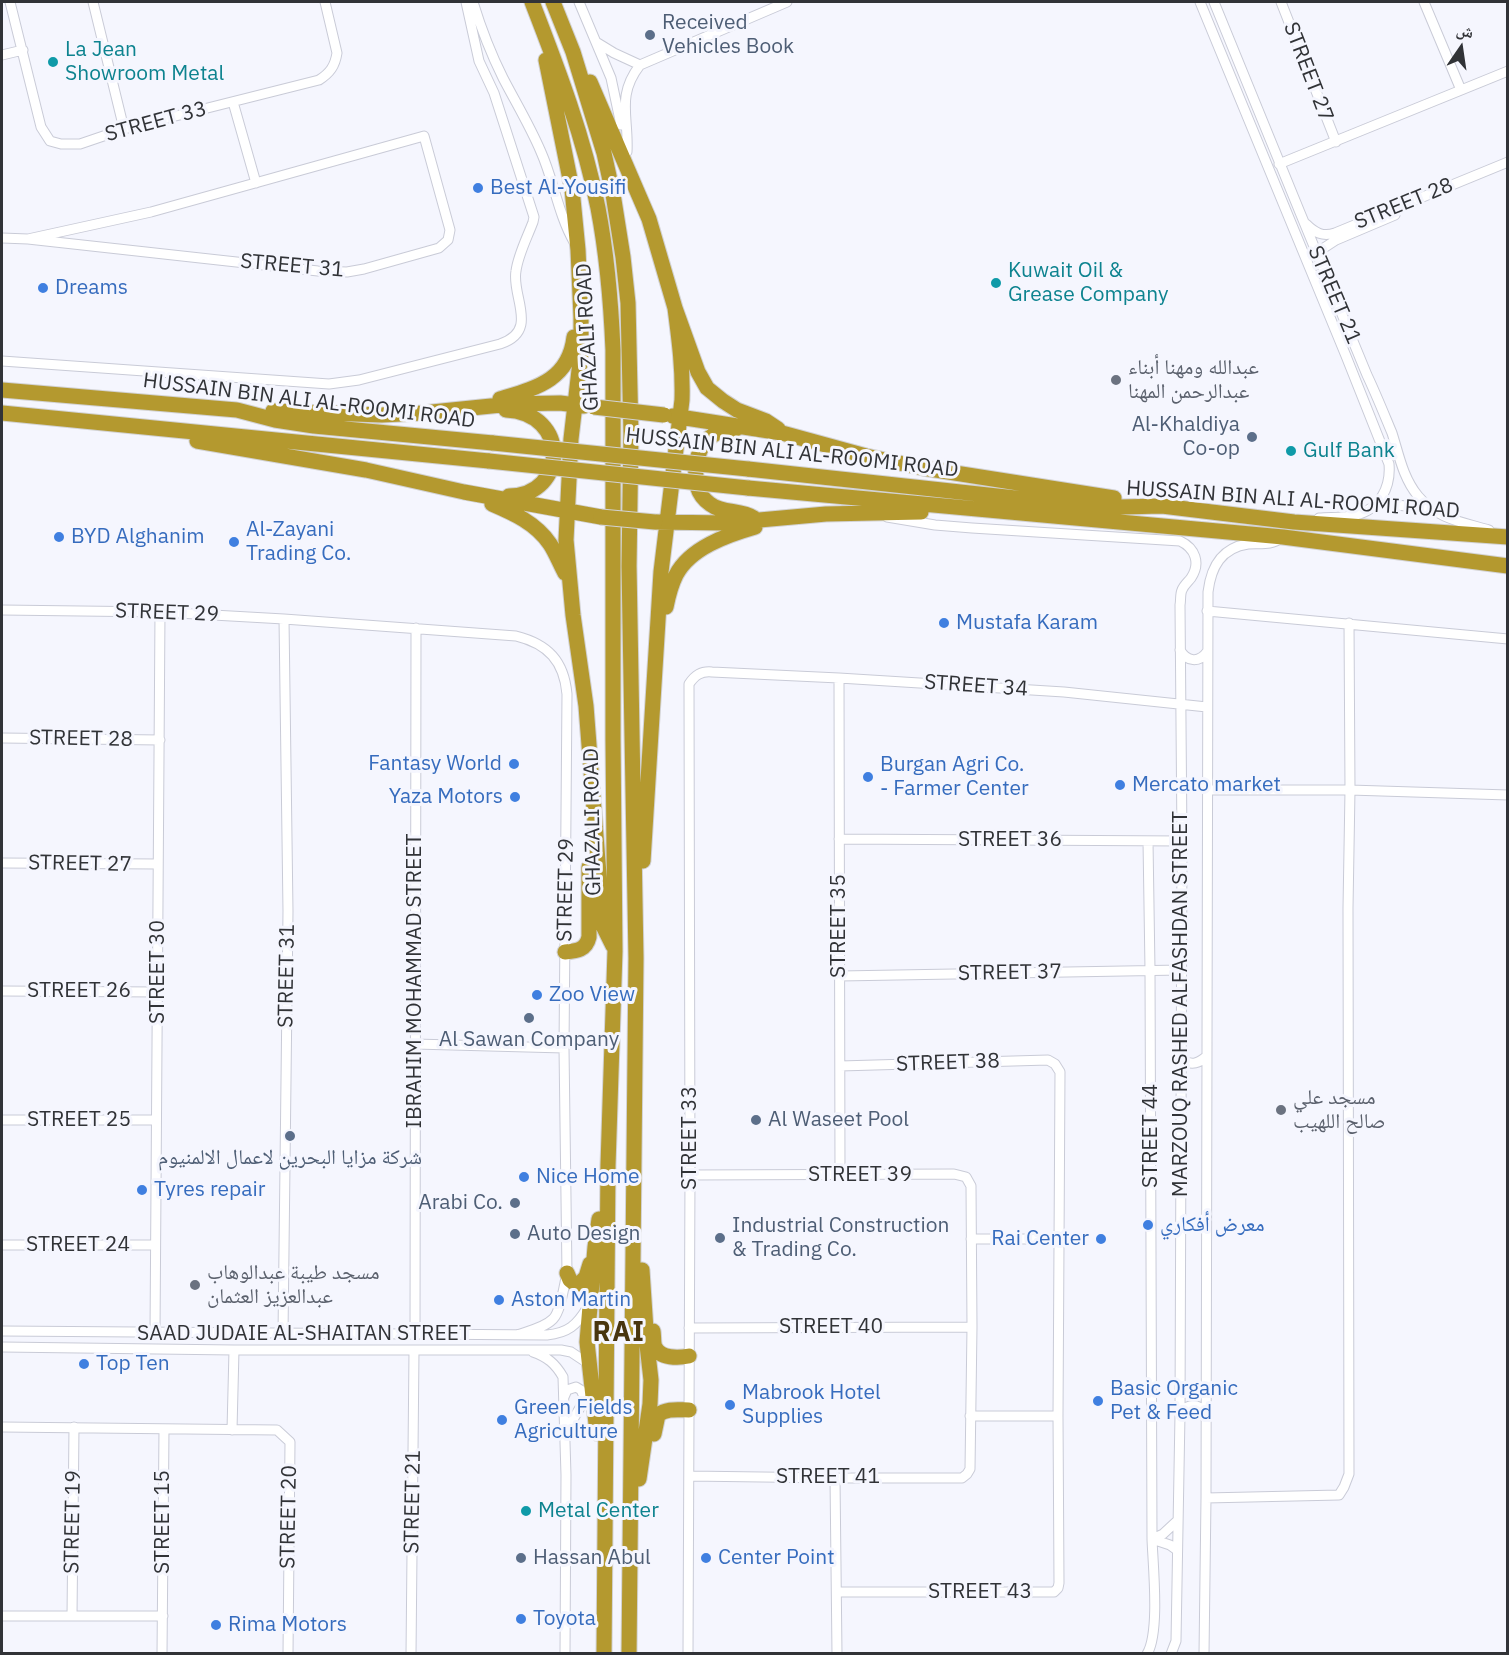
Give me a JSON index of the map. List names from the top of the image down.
{
  "streets": {
    "highway": ["GHAZALI ROAD", "HUSSAIN BIN ALI AL-ROOMI ROAD"],
    "street": [
      "STREET 27",
      "STREET 33",
      "STREET 28",
      "STREET 31",
      "STREET 21",
      "STREET 29",
      "STREET 34",
      "STREET 36",
      "STREET 35",
      "STREET 30",
      "STREET 37",
      "IBRAHIM MOHAMMAD STREET",
      "STREET 26",
      "MARZOUQ RASHED ALFASHDAN STREET",
      "STREET 38",
      "STREET 25",
      "STREET 44",
      "STREET 39",
      "STREET 24",
      "STREET 40",
      "SAAD JUDAIE AL-SHAITAN STREET",
      "STREET 41",
      "STREET 20",
      "STREET 19",
      "STREET 15",
      "STREET 43"
    ]
  },
  "crossings": [
    ["STREET 27", "STREET 21"],
    ["STREET 27", "STREET 30"],
    ["STREET 33", "STREET 34"],
    ["STREET 33", "STREET 39"],
    ["STREET 33", "STREET 40"],
    ["STREET 33", "STREET 41"],
    ["STREET 28", "STREET 21"],
    ["STREET 28", "STREET 30"],
    ["STREET 31", "STREET 29"],
    ["STREET 31", "SAAD JUDAIE AL-SHAITAN STREET"],
    ["STREET 21", "HUSSAIN BIN ALI AL-ROOMI ROAD"],
    ["STREET 21", "SAAD JUDAIE AL-SHAITAN STREET"],
    ["HUSSAIN BIN ALI AL-ROOMI ROAD", "MARZOUQ RASHED ALFASHDAN STREET"],
    ["STREET 29", "STREET 30"],
    ["STREET 29", "IBRAHIM MOHAMMAD STREET"],
    ["STREET 29", "SAAD JUDAIE AL-SHAITAN STREET"],
    ["STREET 34", "STREET 35"],
    ["STREET 34", "MARZOUQ RASHED ALFASHDAN STREET"],
    ["STREET 36", "STREET 35"],
    ["STREET 36", "MARZOUQ RASHED ALFASHDAN STREET"],
    ["STREET 36", "STREET 44"],
    ["STREET 35", "STREET 37"],
    ["STREET 35", "STREET 38"],
    ["STREET 35", "STREET 39"],
    ["STREET 30", "STREET 26"],
    ["STREET 30", "STREET 25"],
    ["STREET 30", "STREET 24"],
    ["STREET 30", "SAAD JUDAIE AL-SHAITAN STREET"],
    ["STREET 37", "MARZOUQ RASHED ALFASHDAN STREET"],
    ["STREET 37", "STREET 44"],
    ["IBRAHIM MOHAMMAD STREET", "SAAD JUDAIE AL-SHAITAN STREET"],
    ["STREET 38", "STREET 43"],
    ["STREET 39", "STREET 40"],
    ["STREET 39", "STREET 41"],
    ["STREET 20", "STREET 19"],
    ["STREET 20", "STREET 15"]
  ],
  "districts": ["RAI"],
  "places": [
    "Received Vehicles Book",
    "La Jean Showroom Metal",
    "Best Al-Yousifi",
    "Kuwait Oil & Grease Company",
    "Dreams",
    "عبدالله ومهنا أبناء عبدالرحمن المهنا",
    "Al-Khaldiya Co-op",
    "Gulf Bank",
    "BYD Alghanim",
    "Al-Zayani Trading Co.",
    "Mustafa Karam",
    "Fantasy World",
    "Burgan Agri Co. - Farmer Center",
    "Mercato market",
    "Yaza Motors",
    "Zoo View",
    "Al Sawan Company",
    "مسجد علي صالح اللهيب",
    "Al Waseet Pool",
    "شركة مزايا البحرين لاعمال الالمنيوم",
    "Nice Home",
    "Tyres repair",
    "Arabi Co.",
    "معرض أفكاري",
    "Auto Design",
    "Industrial Construction & Trading Co.",
    "Rai Center",
    "مسجد طيبة عبدالوهاب عبدالعزيز العثمان",
    "Aston Martin",
    "Top Ten",
    "Basic Organic Pet & Feed",
    "Mabrook Hotel Supplies",
    "Green Fields Agriculture",
    "Metal Center",
    "Hassan Abul",
    "Center Point",
    "Toyota",
    "Rima Motors"
  ],
  "north": "top"
}
